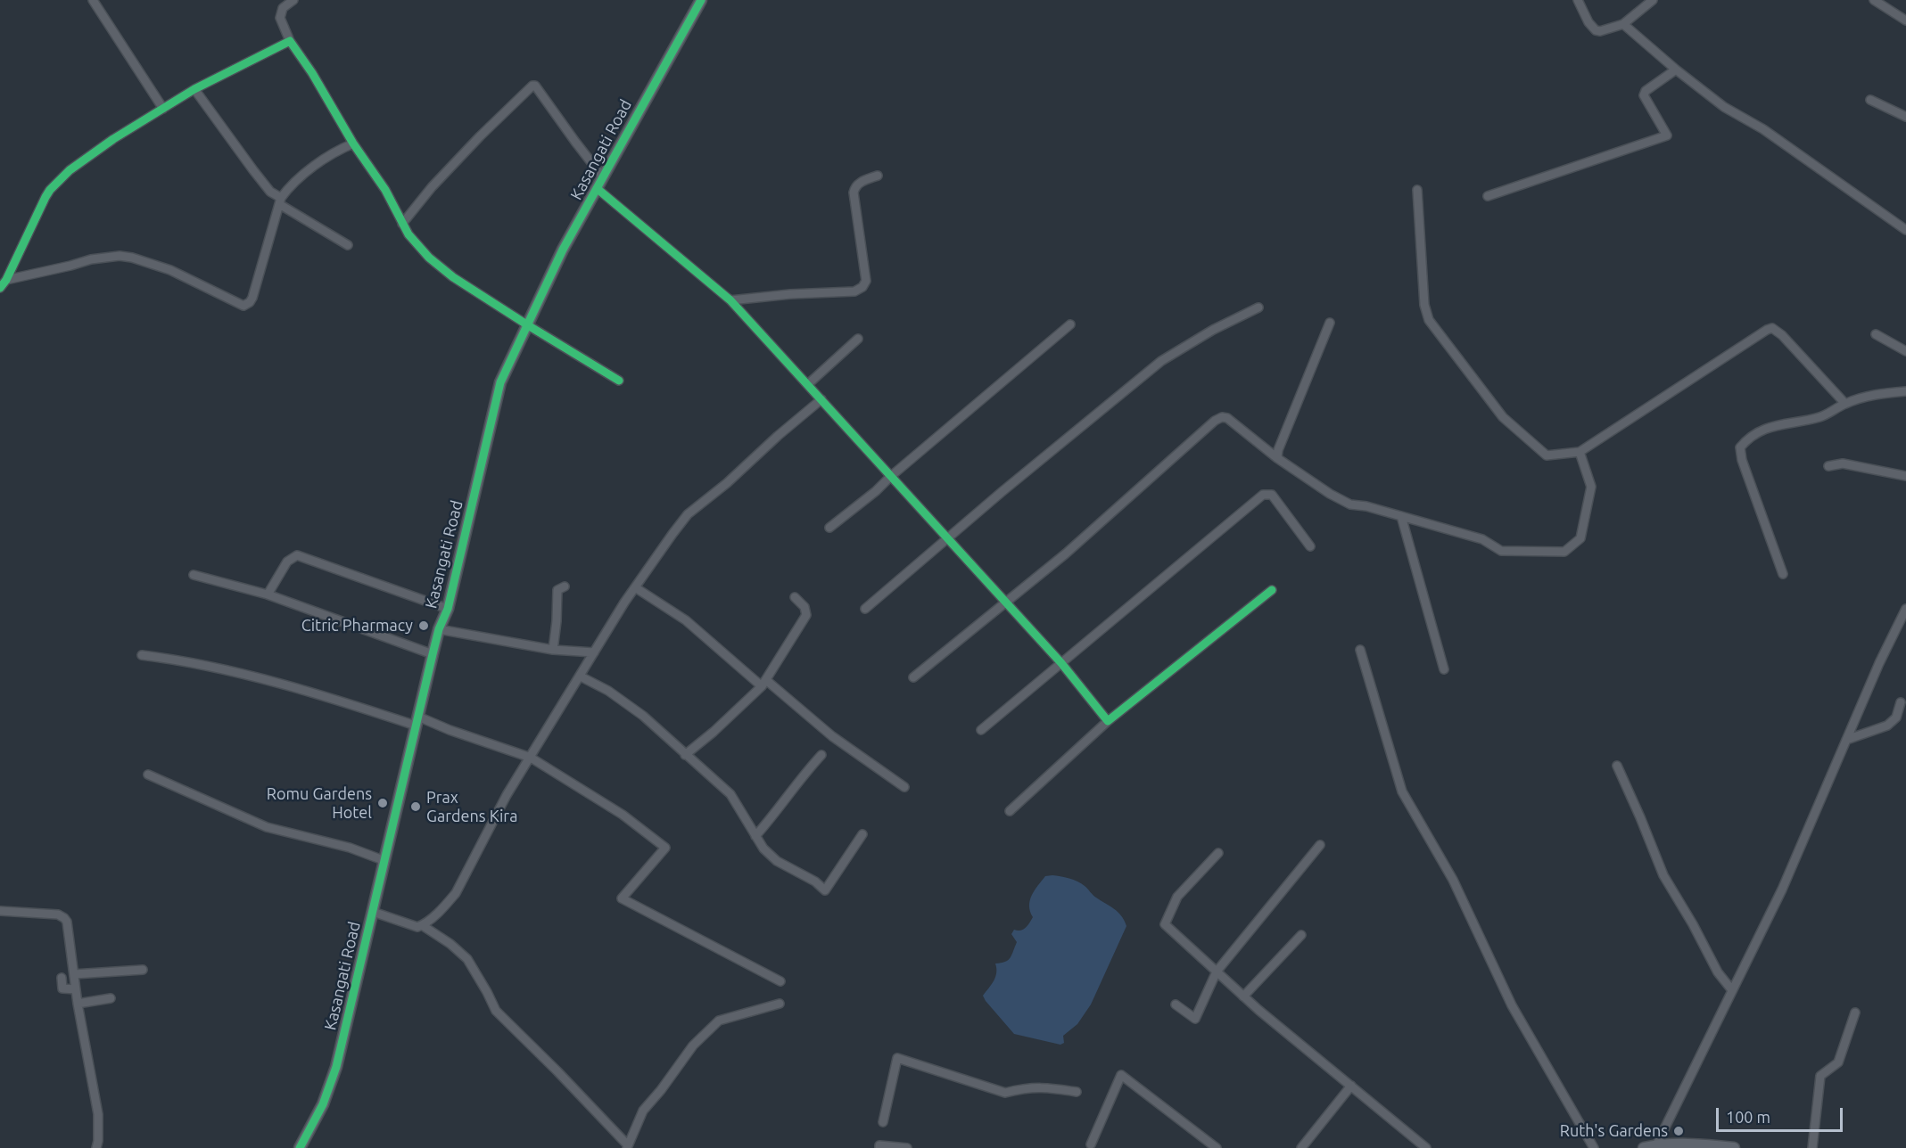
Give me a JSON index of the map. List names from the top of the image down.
{
  "streets": {
    "street": ["Kasangati Road"]
  },
  "places": [
    "Citric Pharmacy",
    "Romu Gardens Hotel",
    "Prax Gardens Kira",
    "Ruth's Gardens"
  ],
  "scale_bar": "100 m"
}
